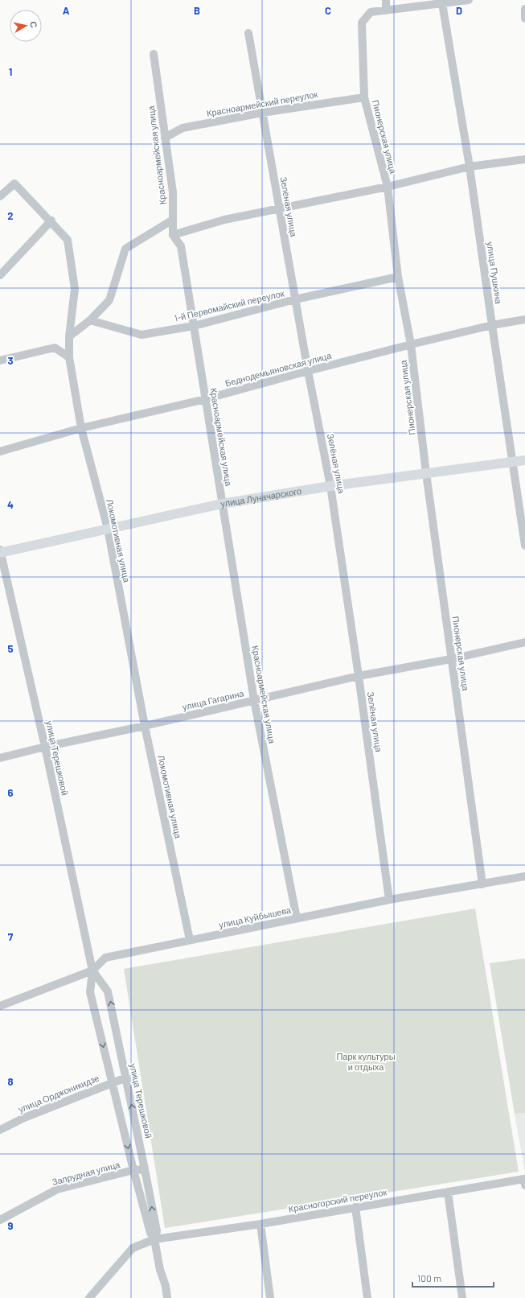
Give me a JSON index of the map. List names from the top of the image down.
{
  "streets": {
    "main road": ["улица Луначарского"],
    "street": [
      "Красноармейский переулок",
      "Пионерская улица",
      "Красноармейская улица",
      "Зелёная улица",
      "улица Пушкина",
      "1-й Первомайский переулок",
      "Беднодемьяновская улица",
      "Локомотивная улица",
      "улица Гагарина",
      "улица Терешковой",
      "улица Куйбышева",
      "улица Орджоникидзе",
      "Запрудная улица",
      "Красногорский переулок"
    ]
  },
  "crossings": [
    ["Красноармейский переулок", "Пионерская улица"],
    ["Красноармейский переулок", "Красноармейская улица"],
    ["Красноармейский переулок", "Зелёная улица"],
    ["Пионерская улица", "улица Пушкина"],
    ["Пионерская улица", "1-й Первомайский переулок"],
    ["Пионерская улица", "Беднодемьяновская улица"],
    ["Пионерская улица", "улица Луначарского"],
    ["Пионерская улица", "улица Гагарина"],
    ["Пионерская улица", "улица Куйбышева"],
    ["Красноармейская улица", "1-й Первомайский переулок"],
    ["Красноармейская улица", "Беднодемьяновская улица"],
    ["Красноармейская улица", "улица Луначарского"],
    ["Красноармейская улица", "улица Гагарина"],
    ["Красноармейская улица", "улица Куйбышева"],
    ["Зелёная улица", "1-й Первомайский переулок"],
    ["Зелёная улица", "Беднодемьяновская улица"],
    ["Зелёная улица", "улица Луначарского"],
    ["Зелёная улица", "улица Гагарина"],
    ["Зелёная улица", "улица Куйбышева"],
    ["улица Пушкина", "Беднодемьяновская улица"],
    ["улица Пушкина", "улица Луначарского"],
    ["Беднодемьяновская улица", "Локомотивная улица"],
    ["улица Луначарского", "Локомотивная улица"],
    ["улица Луначарского", "улица Терешковой"],
    ["Локомотивная улица", "улица Гагарина"],
    ["Локомотивная улица", "улица Куйбышева"],
    ["улица Гагарина", "улица Терешковой"],
    ["улица Терешковой", "улица Куйбышева"],
    ["улица Терешковой", "улица Орджоникидзе"],
    ["улица Терешковой", "Запрудная улица"],
    ["улица Терешковой", "Красногорский переулок"]
  ],
  "parks": ["Парк культуры и отдыха"],
  "scale_bar": "100 m",
  "north": "right",
  "grid": {
    "columns": [
      "A",
      "B",
      "C",
      "D"
    ],
    "rows": [
      "1",
      "2",
      "3",
      "4",
      "5",
      "6",
      "7",
      "8",
      "9"
    ]
  }
}
